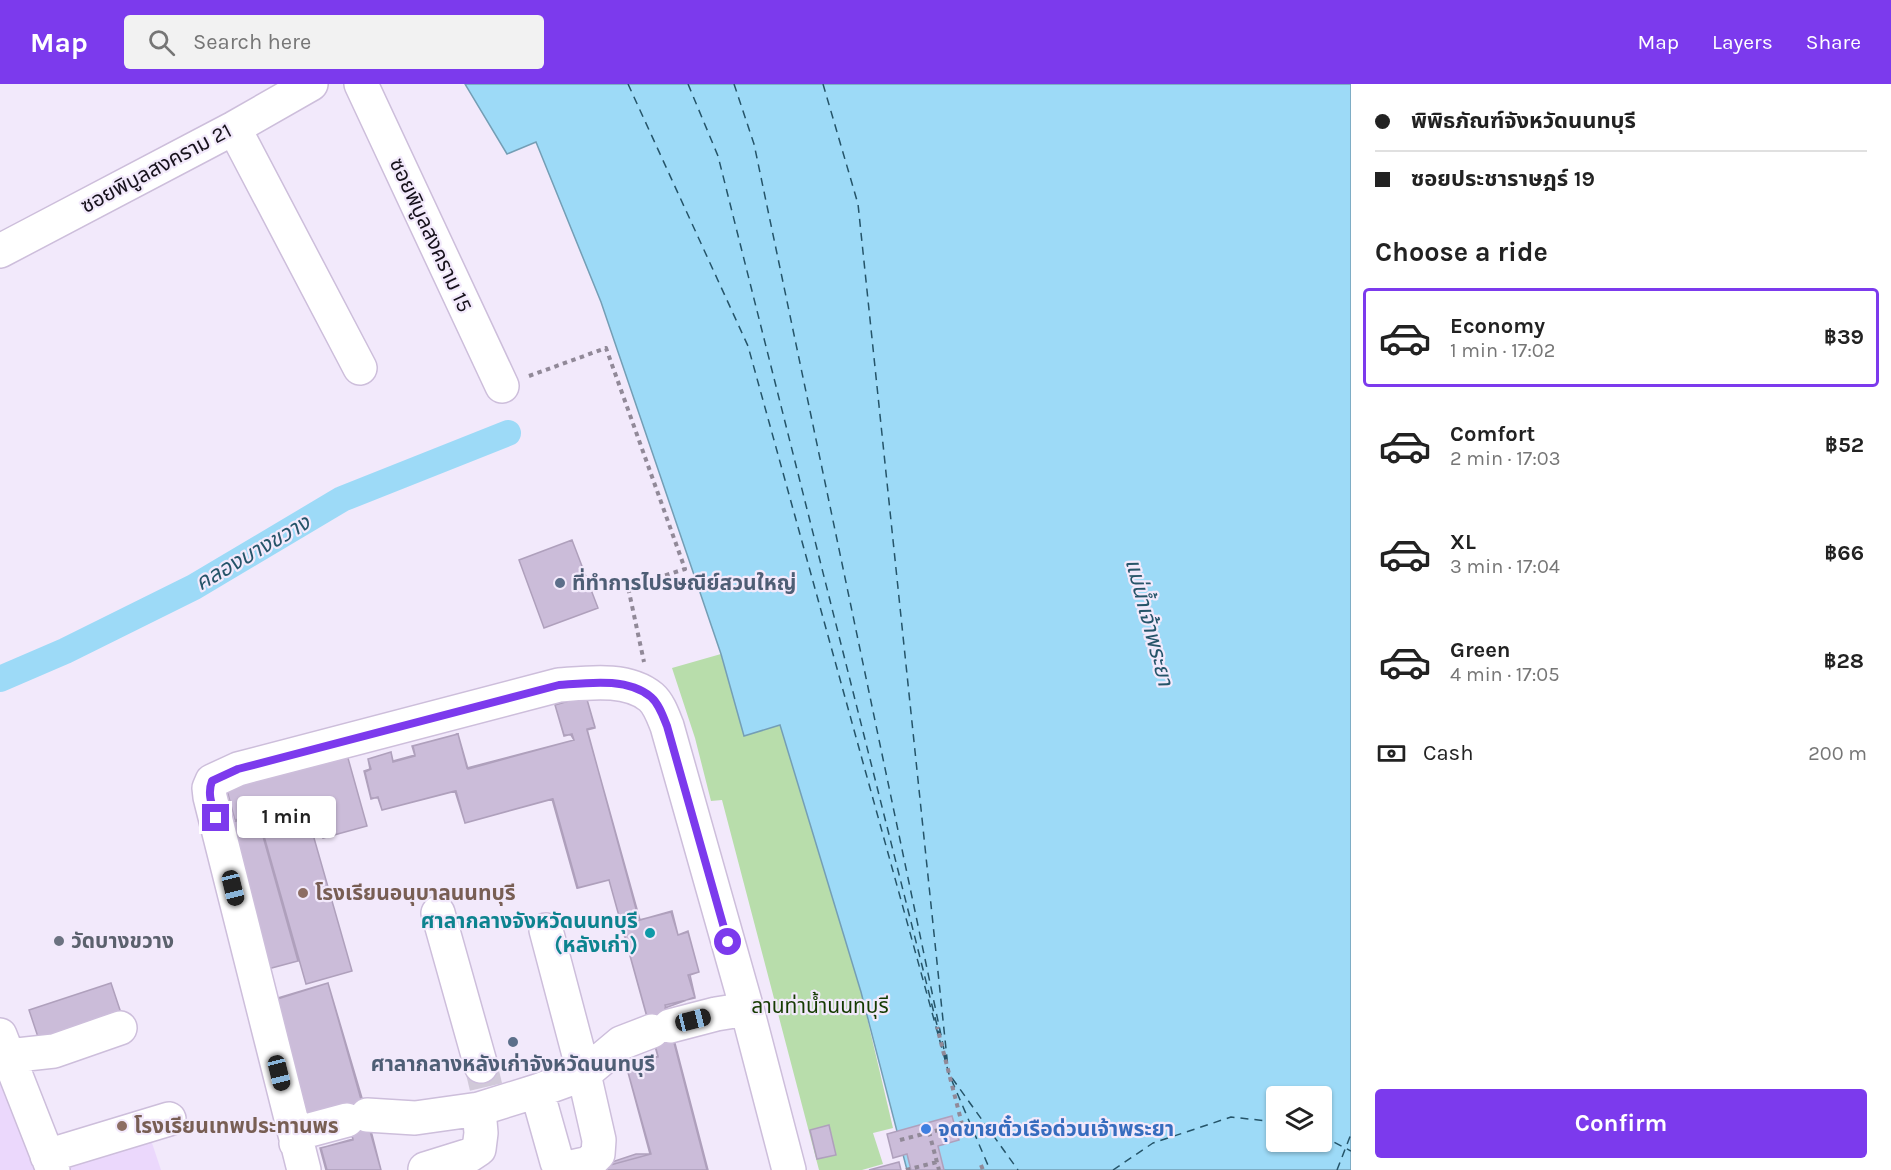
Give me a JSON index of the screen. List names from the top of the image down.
{
  "streets": {
    "street": ["ซอยพิบูลสงคราม 21", "ซอยพิบูลสงคราม 15"]
  },
  "water": ["คลองบางขวาง", "แม่น้ำเจ้าพระยา"],
  "parks": ["ลานท่าน้ำนนทบุรี"],
  "places": [
    "ที่ทำการไปรษณีย์สวนใหญ่",
    "โรงเรียนอนุบาลนนทบุรี",
    "ศาลากลางจังหวัดนนทบุรี (หลังเก่า)",
    "วัดบางขวาง",
    "ศาลากลางหลังเก่าจังหวัดนนทบุรี",
    "โรงเรียนเทพประทานพร",
    "จุดขายตั๋วเรือด่วนเจ้าพระยา"
  ],
  "page": {
    "header": "Map",
    "search": "Search here",
    "nav": ["Map", "Layers", "Share"],
    "banner": ["พิพิธภัณฑ์จังหวัดนนทบุรี", "ซอยประชาราษฎร์ 19"],
    "heading": "Choose a ride",
    "list": [
      {
        "name": "Economy",
        "note": "1 min · 17:02",
        "value": "฿39"
      },
      {
        "name": "Comfort",
        "note": "2 min · 17:03",
        "value": "฿52"
      },
      {
        "name": "XL",
        "note": "3 min · 17:04",
        "value": "฿66"
      },
      {
        "name": "Green",
        "note": "4 min · 17:05",
        "value": "฿28"
      }
    ],
    "pay": ["Cash", "200 m"],
    "bubble": "1 min",
    "buttons": "Confirm"
  }
}
